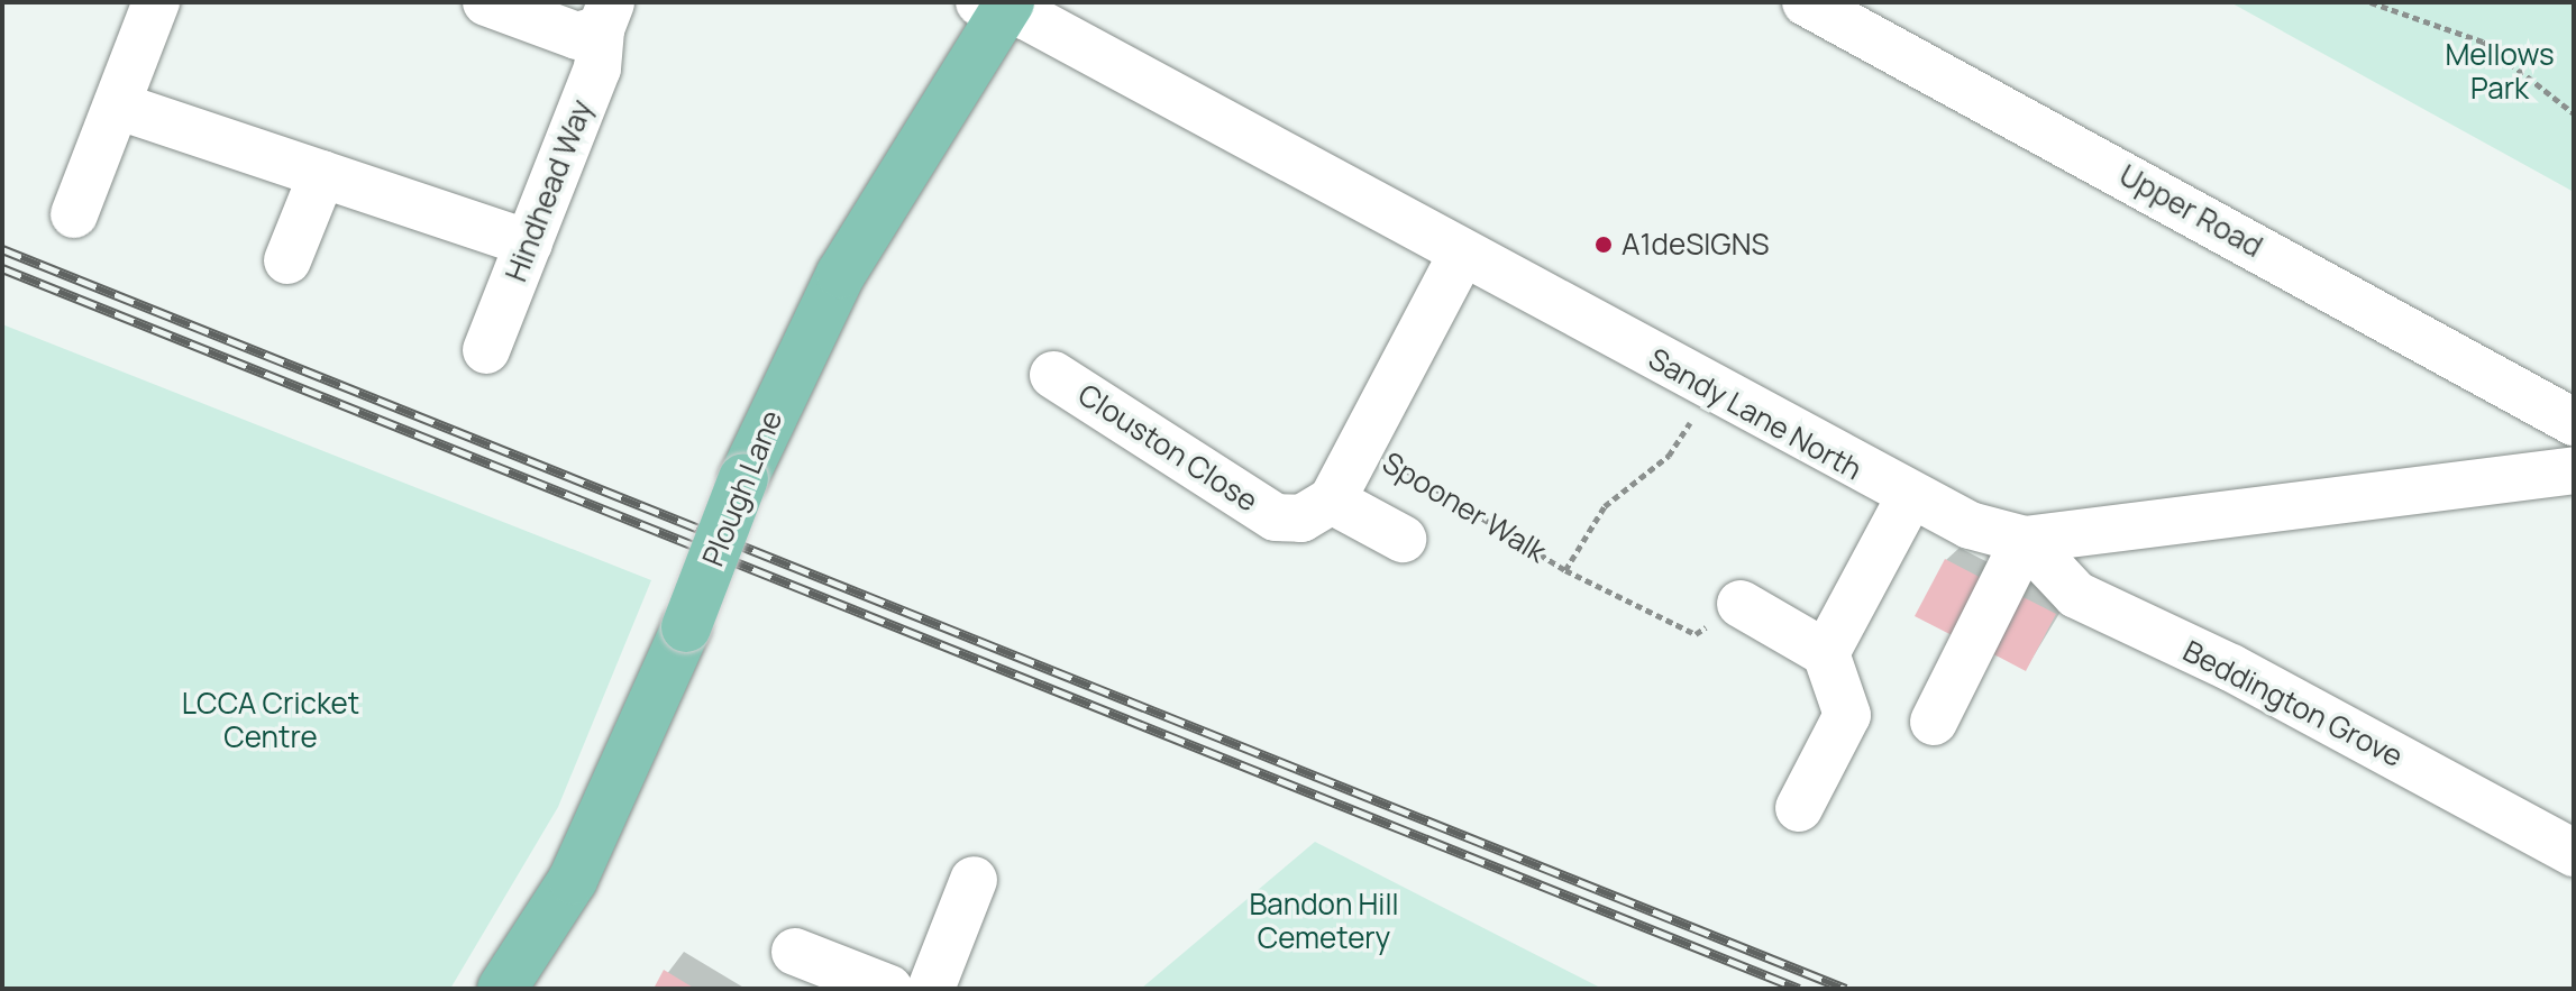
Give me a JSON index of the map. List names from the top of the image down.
{
  "streets": {
    "main road": ["Plough Lane"],
    "street": [
      "Hindhead Way",
      "Upper Road",
      "Sandy Lane North",
      "Clouston Close",
      "Beddington Grove"
    ],
    "path": ["Spooner Walk"]
  },
  "crossings": [
    ["Sandy Lane North", "Plough Lane"],
    ["Sandy Lane North", "Spooner Walk"],
    ["Sandy Lane North", "Beddington Grove"]
  ],
  "parks": ["Mellows Park", "LCCA Cricket Centre", "Bandon Hill Cemetery"],
  "places": ["A1deSIGNS"]
}
